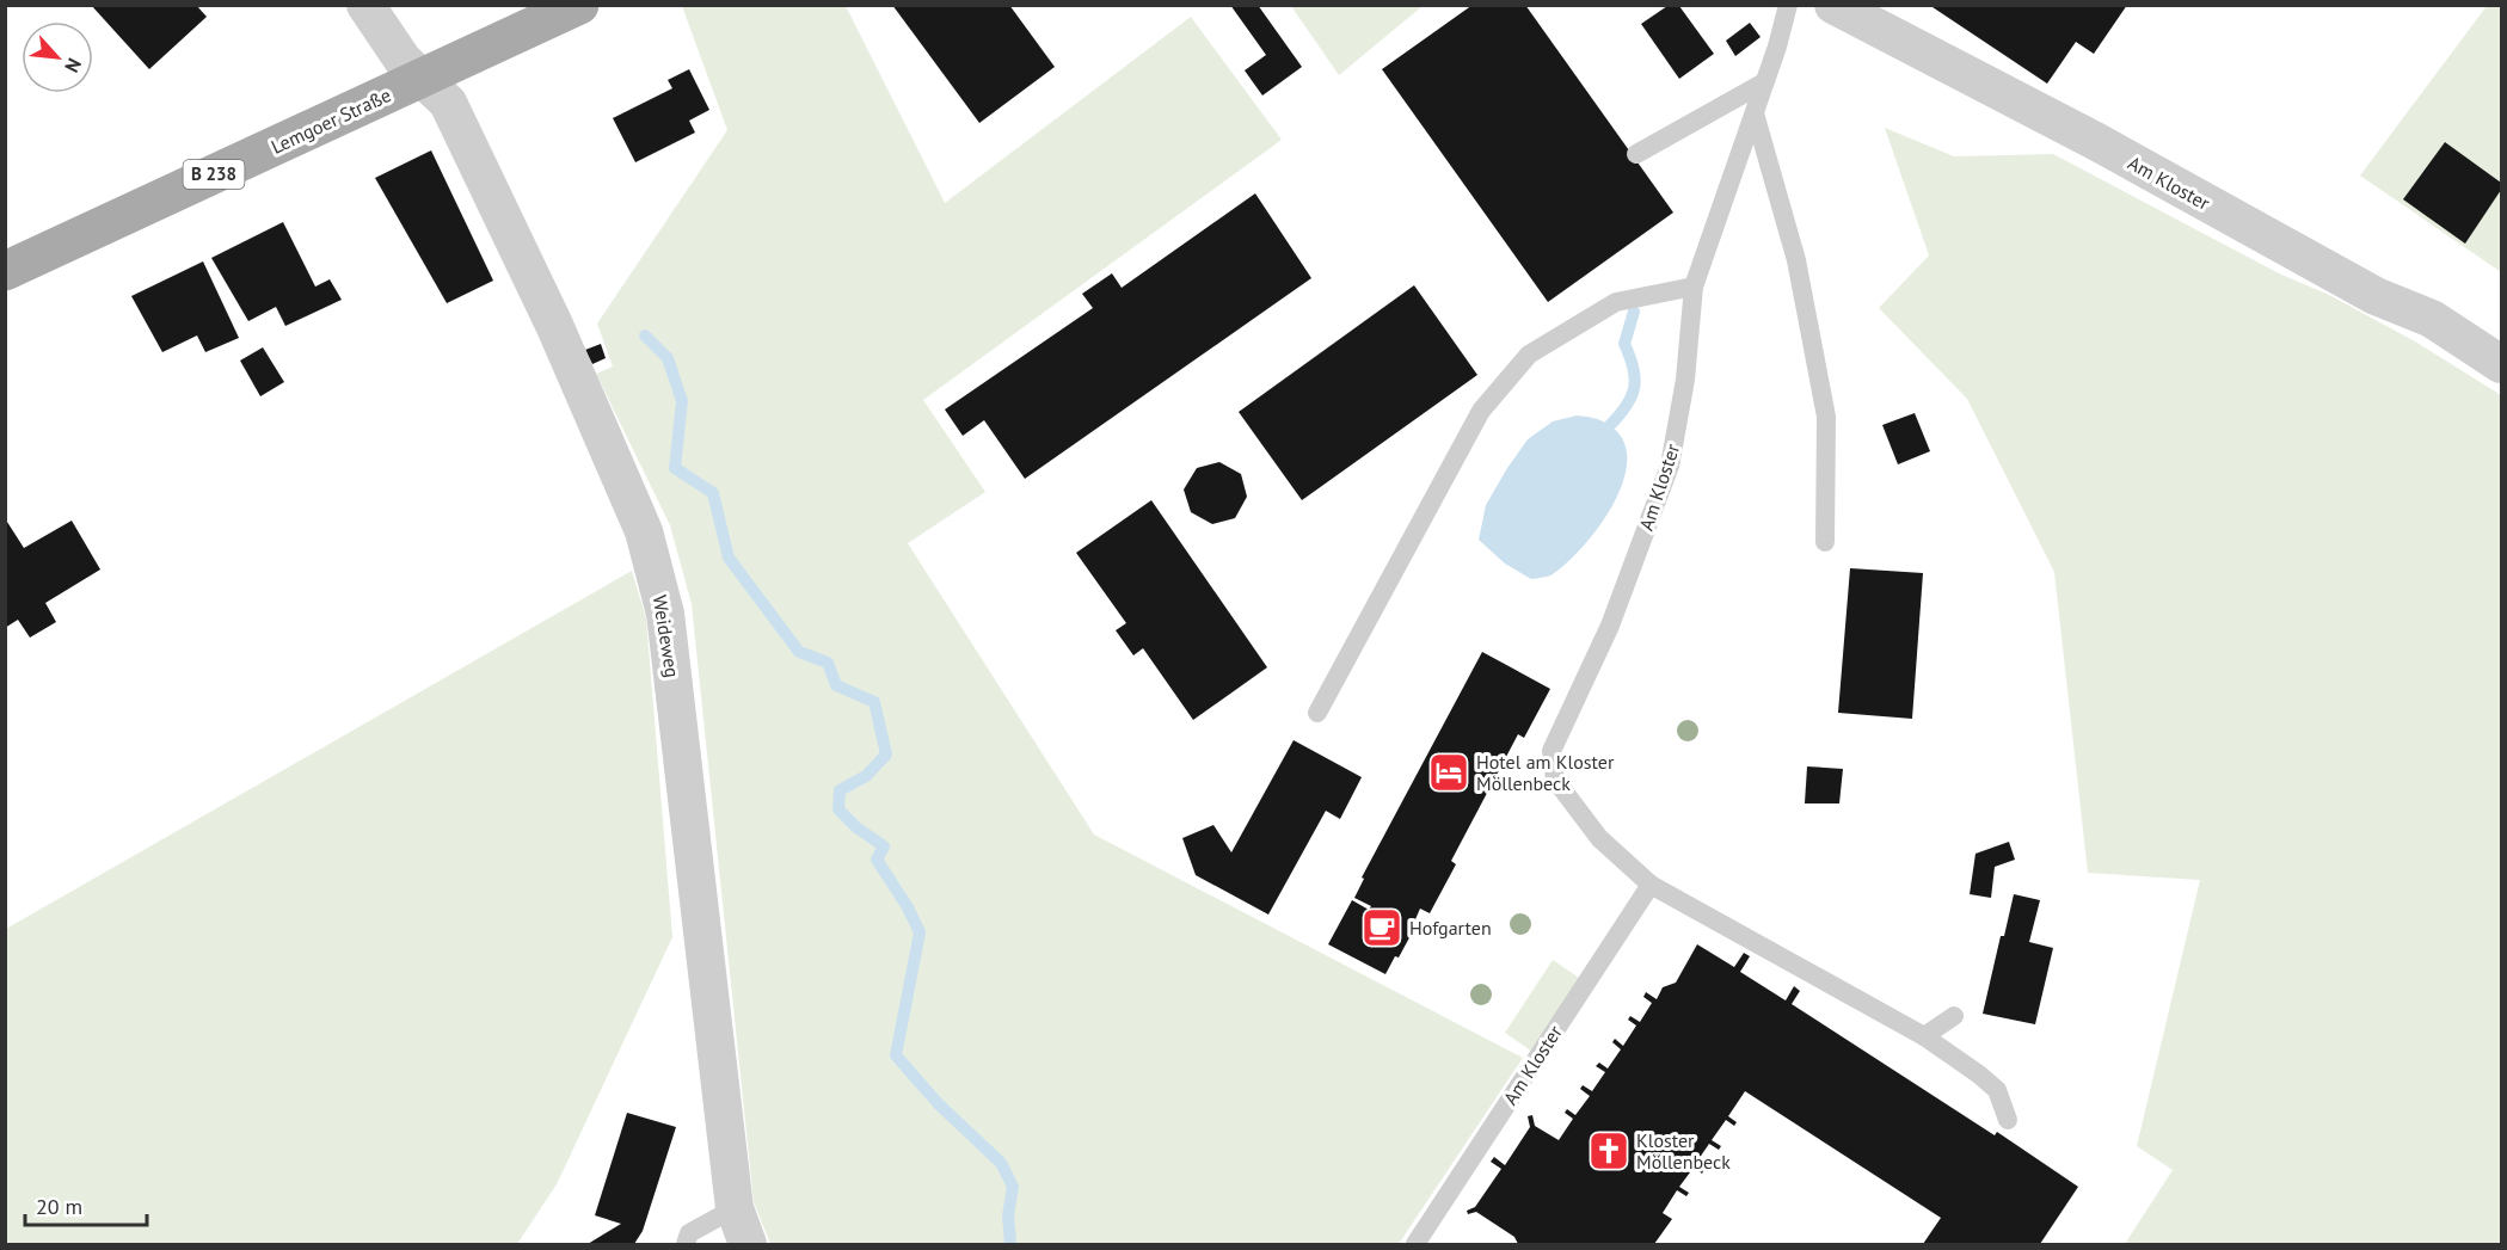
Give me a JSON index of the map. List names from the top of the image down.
{
  "streets": {
    "main road": ["Lemgoer Straße", "B 238"],
    "street": ["Am Kloster", "Weideweg"]
  },
  "crossings": [
    ["Lemgoer Straße", "Weideweg"]
  ],
  "places": {
    "hotel": ["Hotel am Kloster Möllenbeck"],
    "cafe": ["Hofgarten"],
    "church": ["Kloster Möllenbeck"]
  },
  "scale_bar": "20 m",
  "north": "bottom right"
}
